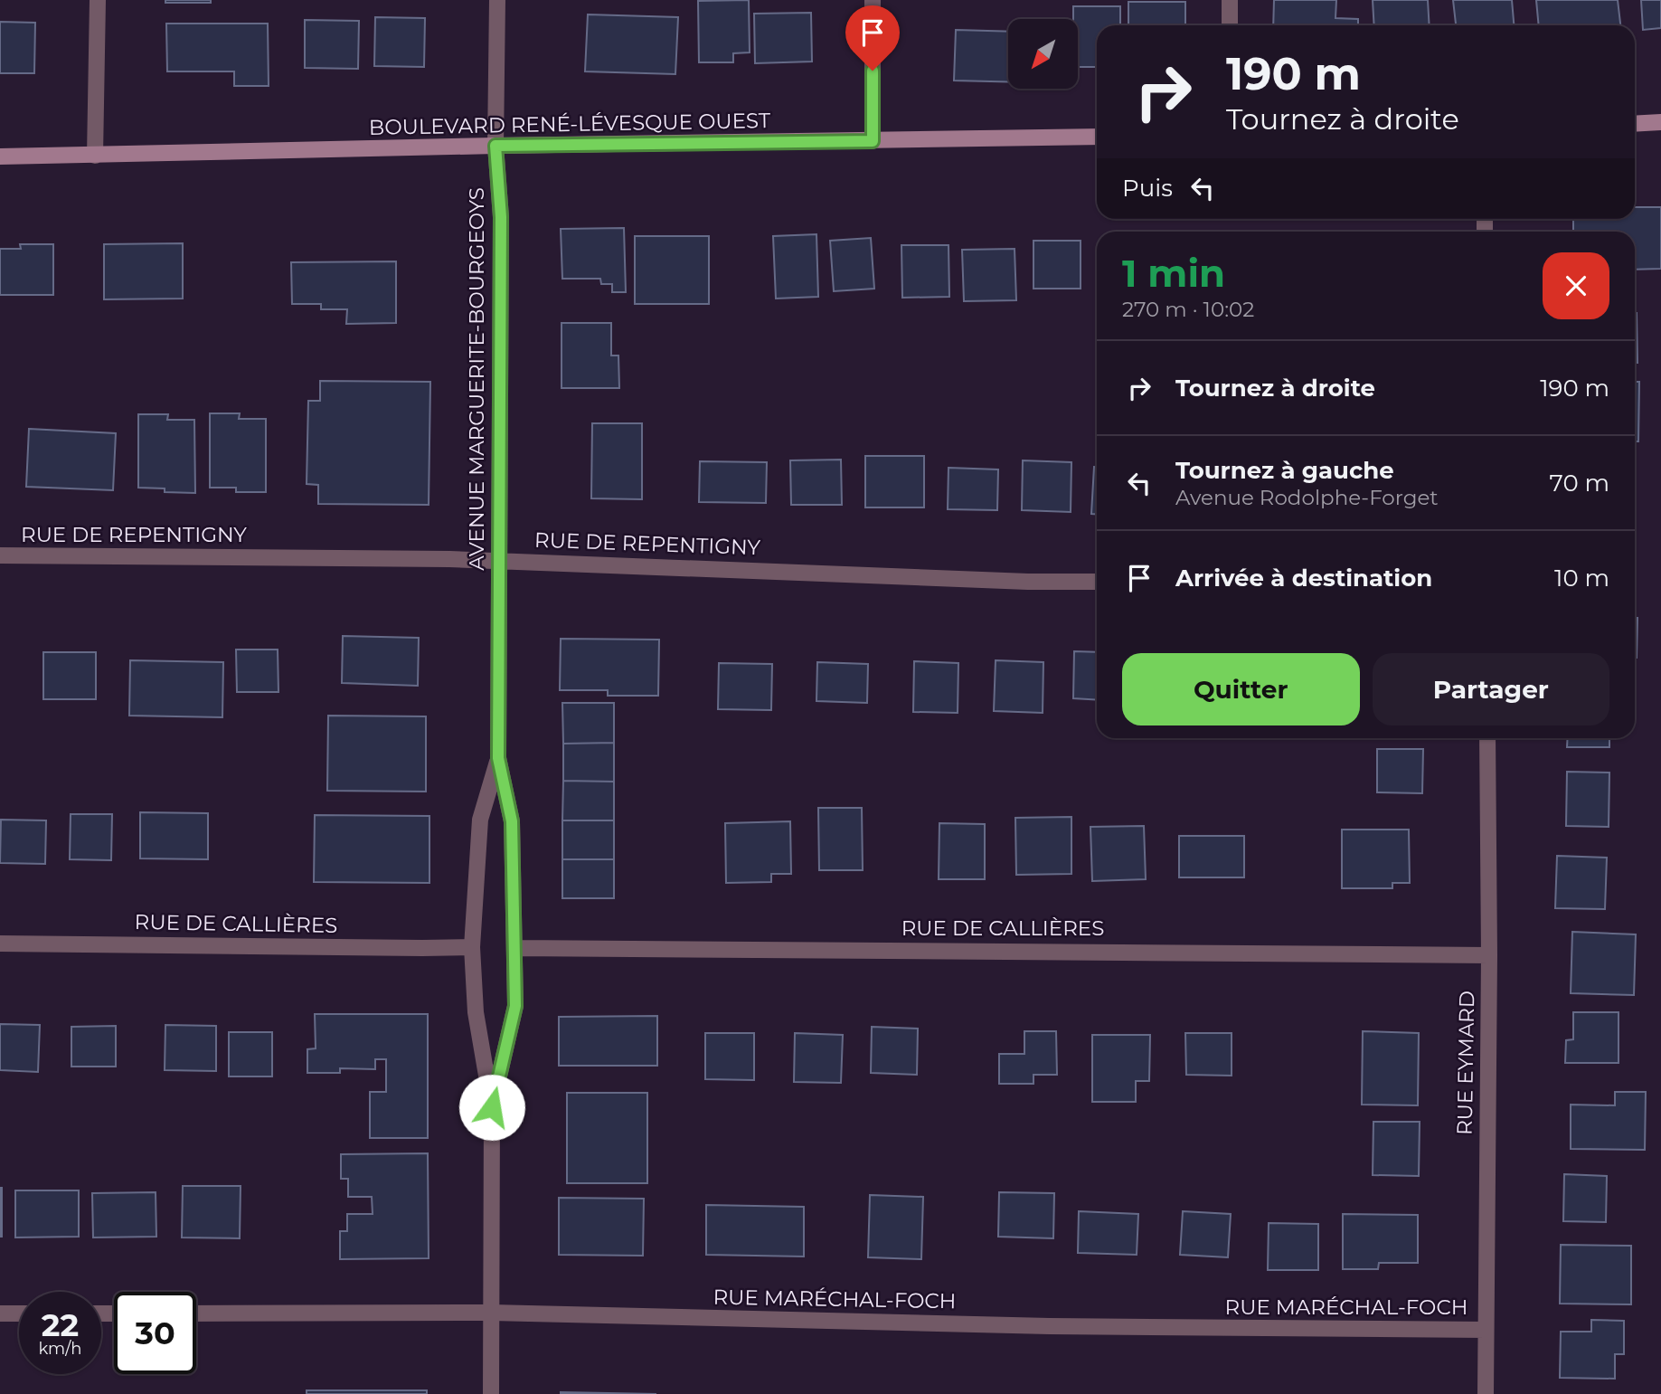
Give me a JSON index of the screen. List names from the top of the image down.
{
  "streets": {
    "main road": ["BOULEVARD RENÉ-LÉVESQUE OUEST"],
    "street": [
      "AVENUE MARGUERITE-BOURGEOYS",
      "RUE DE REPENTIGNY",
      "RUE DE CALLIÈRES",
      "RUE EYMARD",
      "RUE MARÉCHAL-FOCH"
    ]
  },
  "crossings": [
    ["BOULEVARD RENÉ-LÉVESQUE OUEST", "AVENUE MARGUERITE-BOURGEOYS"],
    ["AVENUE MARGUERITE-BOURGEOYS", "RUE DE REPENTIGNY"],
    ["AVENUE MARGUERITE-BOURGEOYS", "RUE DE CALLIÈRES"],
    ["AVENUE MARGUERITE-BOURGEOYS", "RUE MARÉCHAL-FOCH"],
    ["RUE DE CALLIÈRES", "RUE EYMARD"],
    ["RUE EYMARD", "RUE MARÉCHAL-FOCH"]
  ],
  "north": "bottom left",
  "page": {
    "turn": ["190 m", "Tournez à droite"],
    "then": "Puis",
    "heading": ["1 min", "270 m · 10:02"],
    "list": [
      {
        "name": "Tournez à droite",
        "value": "190 m"
      },
      {
        "name": "Tournez à gauche",
        "note": "Avenue Rodolphe-Forget",
        "value": "70 m"
      },
      {
        "name": "Arrivée à destination",
        "value": "10 m"
      }
    ],
    "buttons": ["Quitter", "Partager"],
    "speed": "22 km/h",
    "limit": "30"
  }
}
